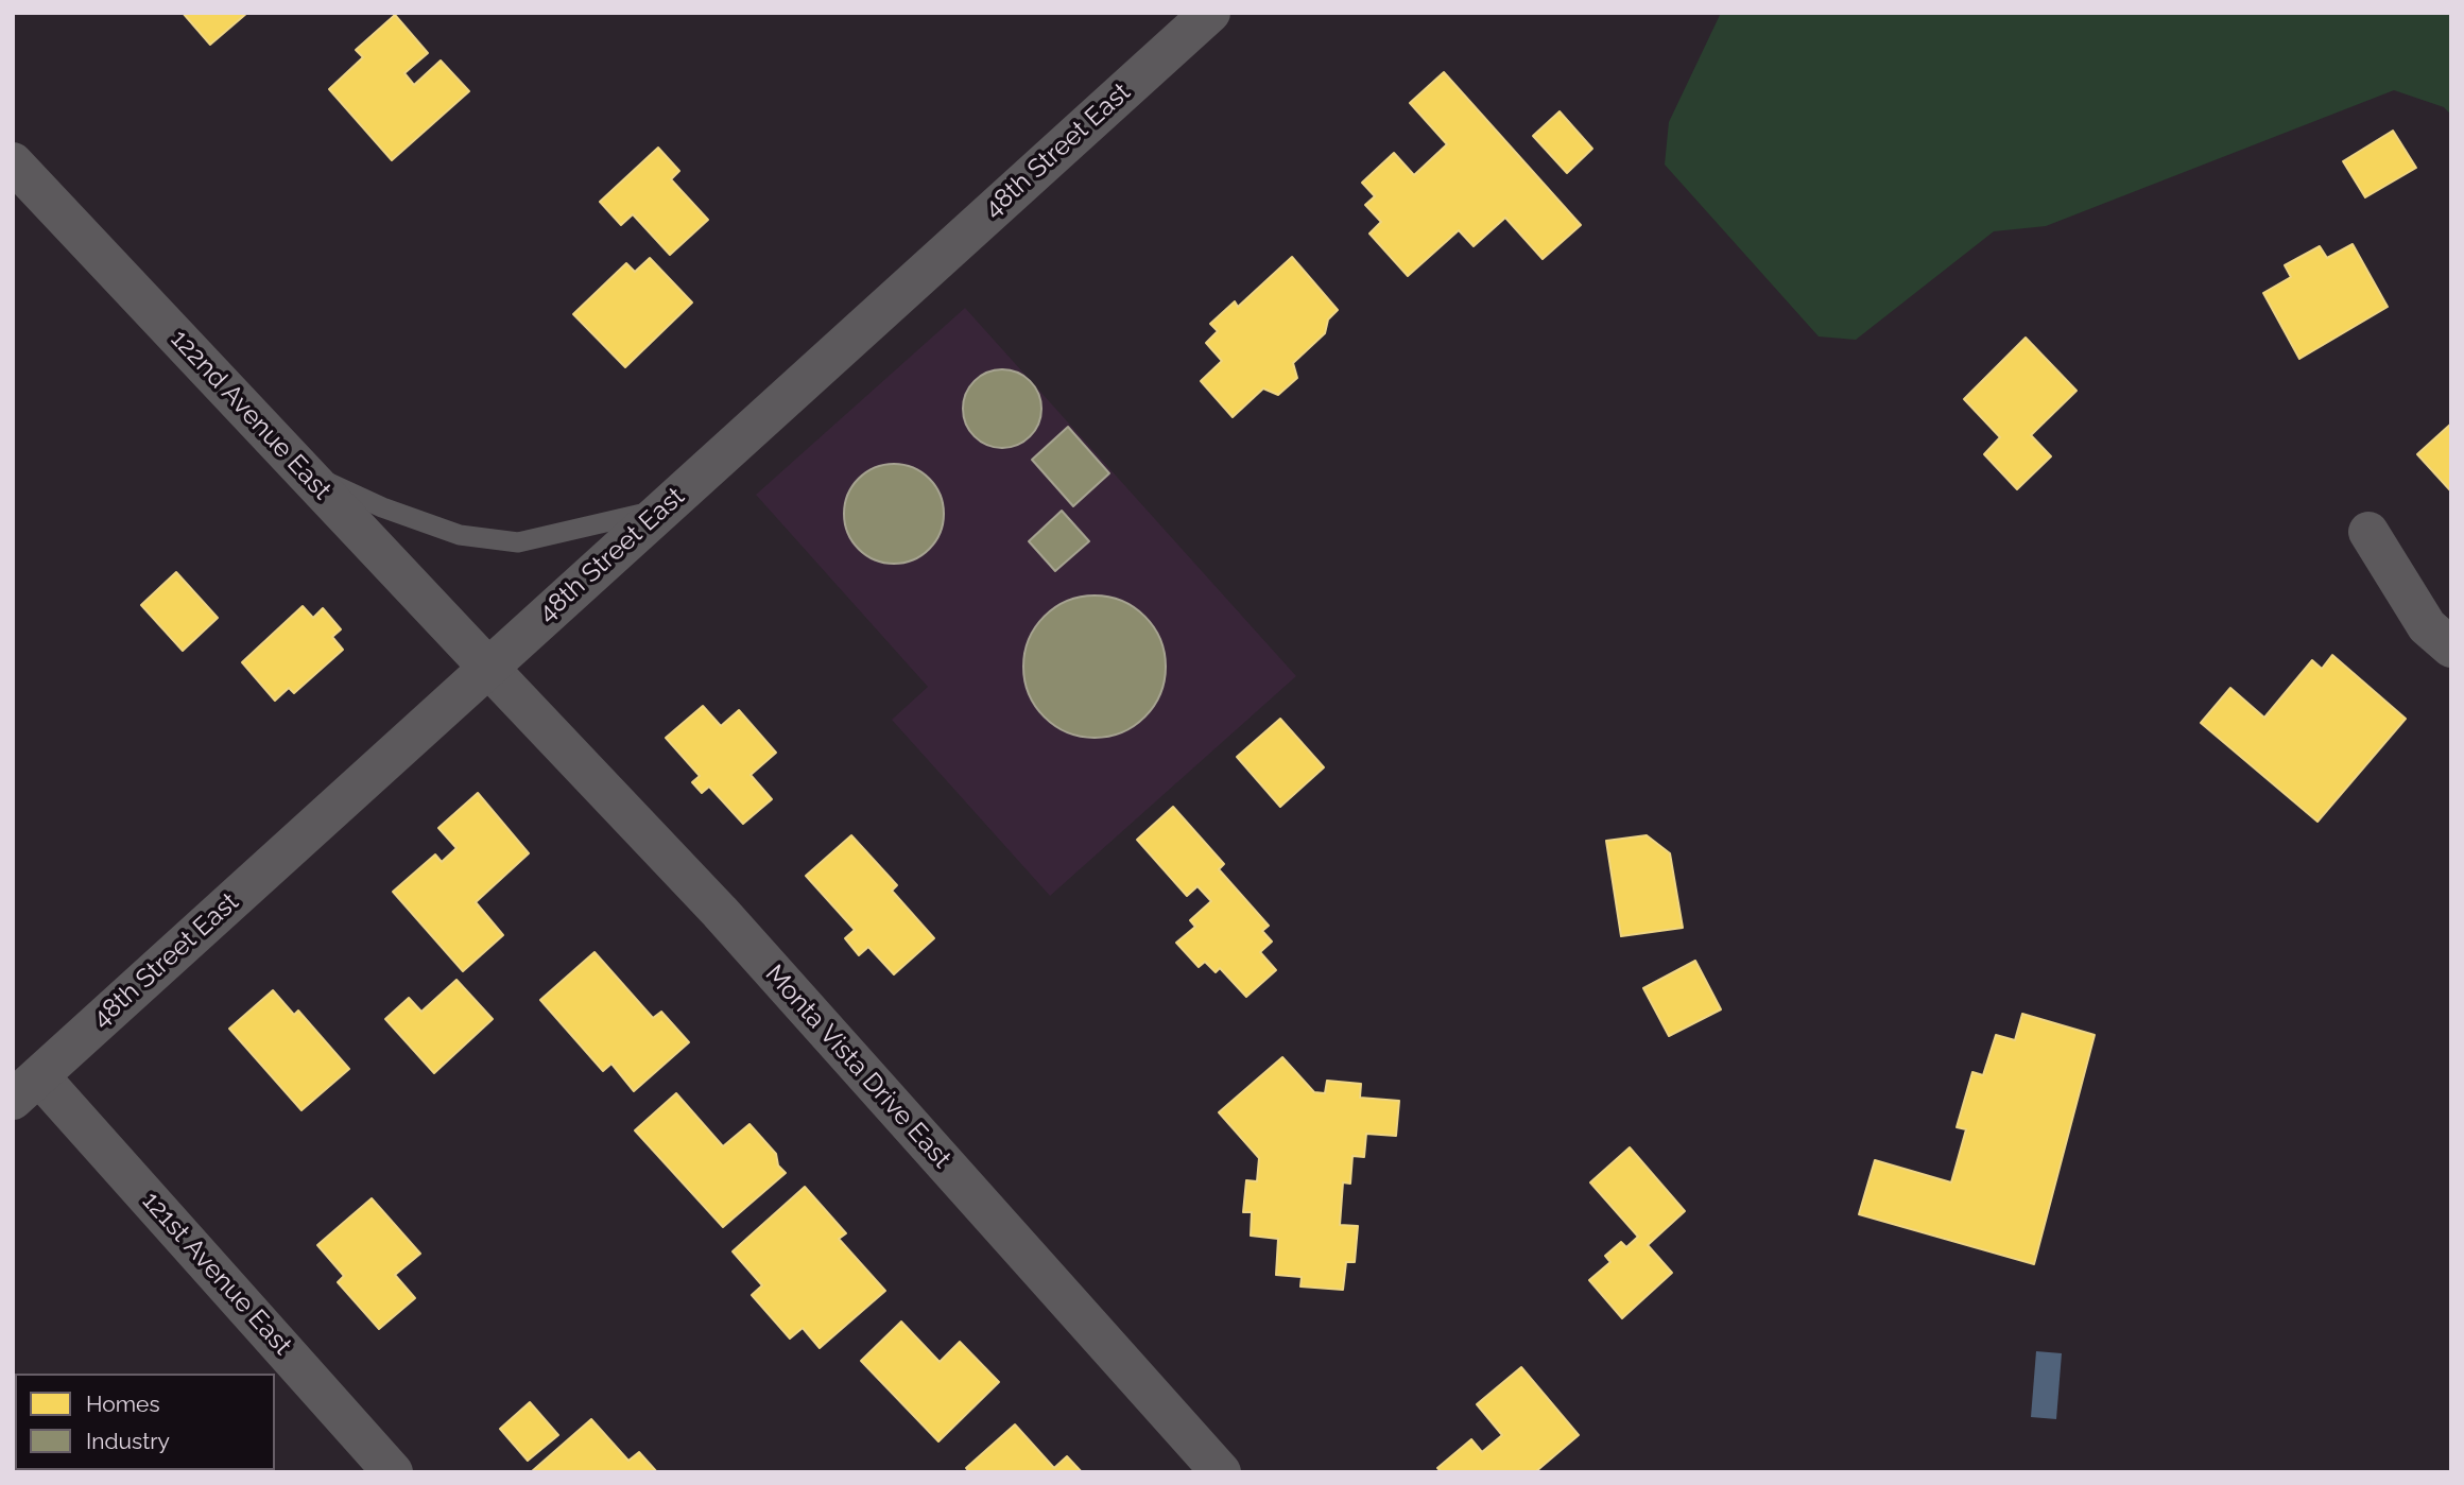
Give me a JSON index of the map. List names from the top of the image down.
{
  "streets": {
    "street": [
      "48th Street East",
      "122nd Avenue East",
      "Monta Vista Drive East",
      "121st Avenue East"
    ]
  },
  "crossings": [
    ["48th Street East", "122nd Avenue East"],
    ["48th Street East", "Monta Vista Drive East"],
    ["48th Street East", "121st Avenue East"],
    ["122nd Avenue East", "Monta Vista Drive East"]
  ],
  "legend": ["Homes", "Industry"]
}
